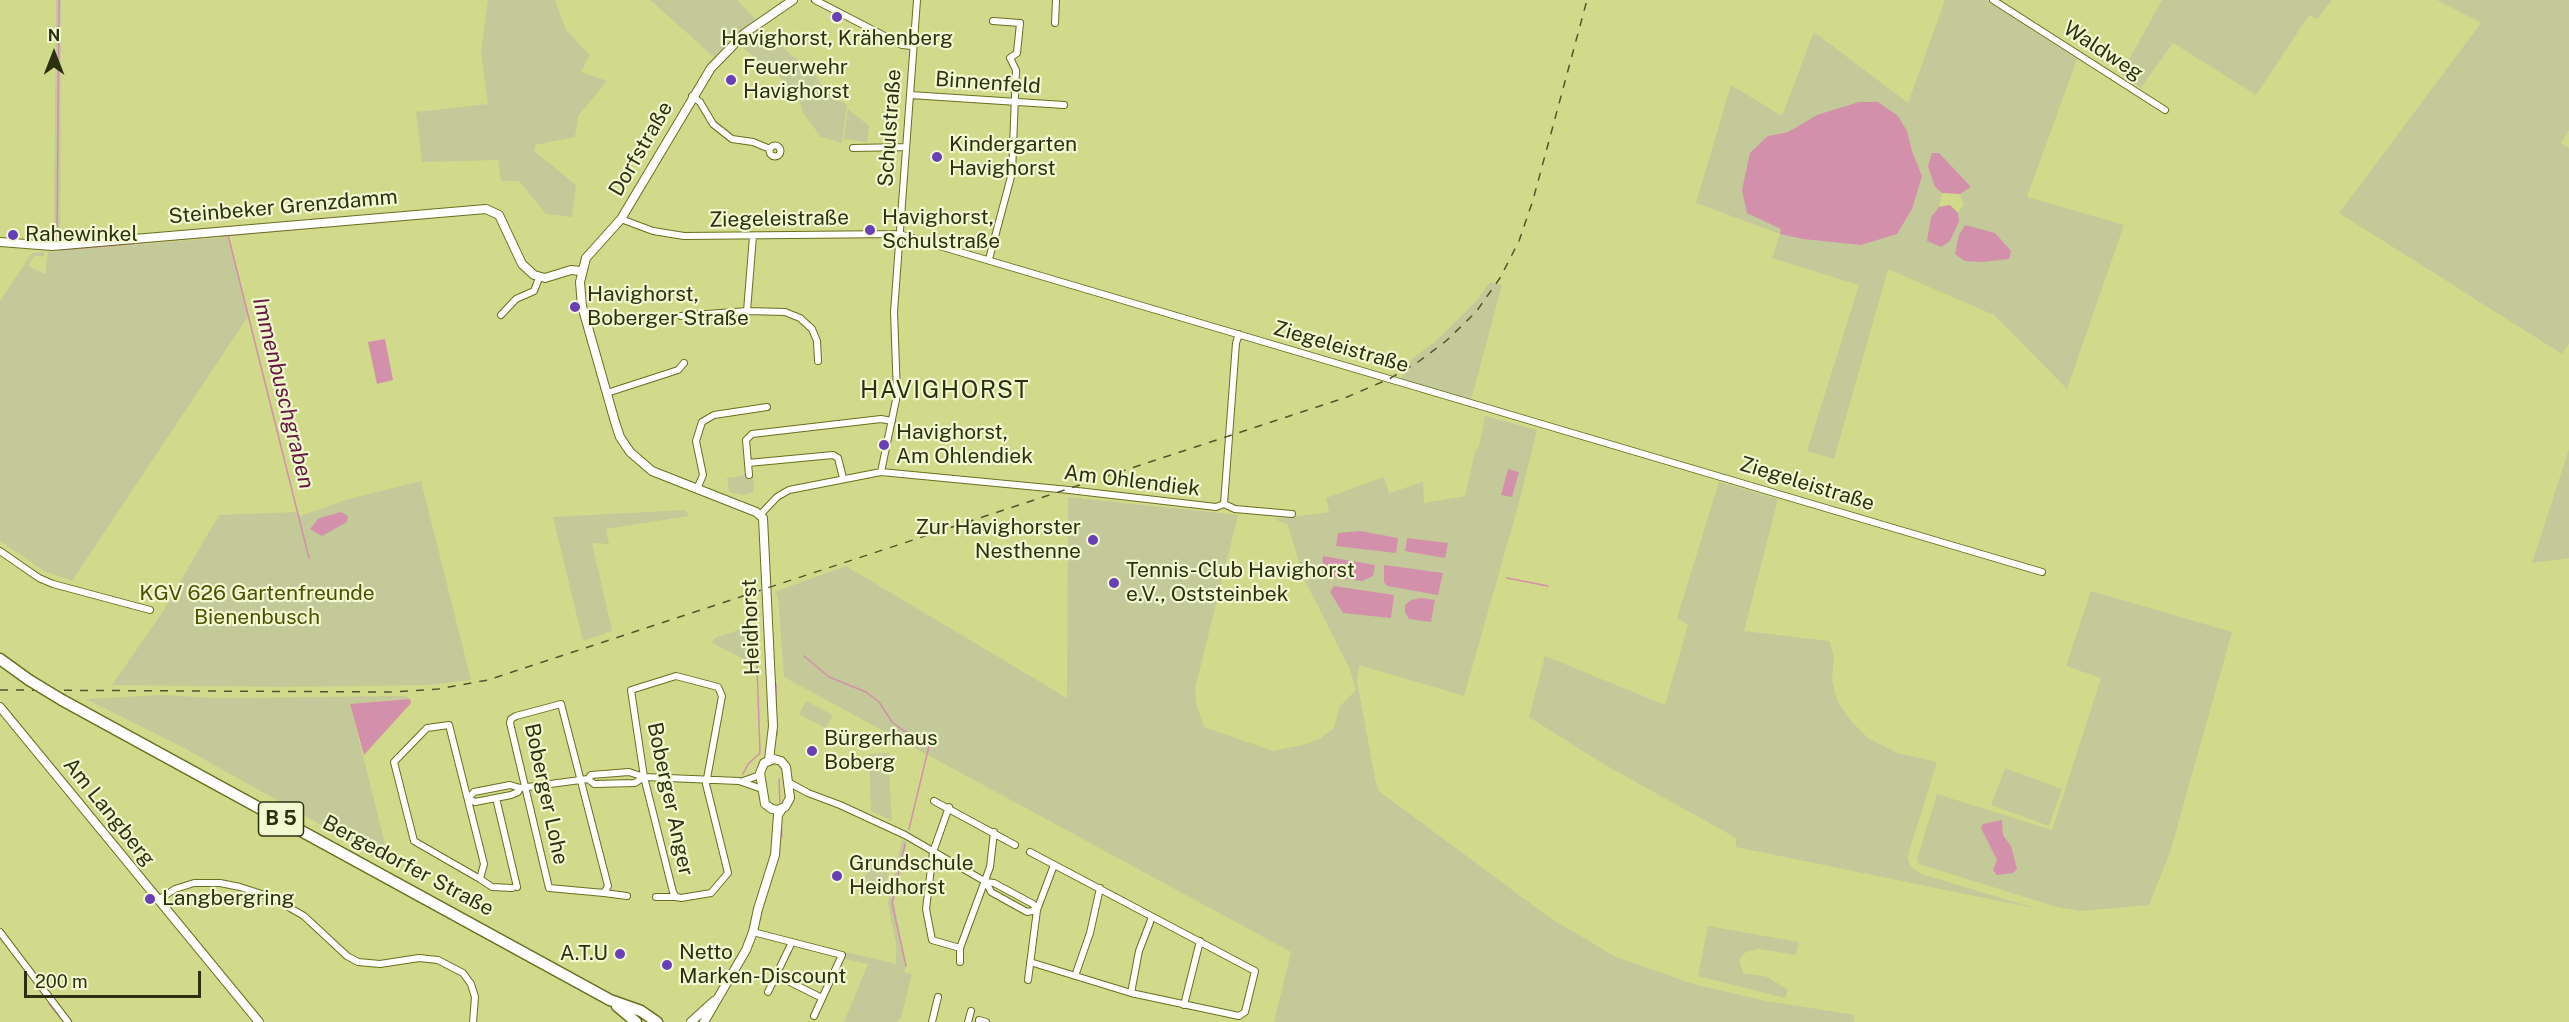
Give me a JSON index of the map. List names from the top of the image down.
{
  "streets": {
    "main road": ["B 5", "Bergedorfer Straße"],
    "street": [
      "Waldweg",
      "Binnenfeld",
      "Schulstraße",
      "Dorfstraße",
      "Steinbeker Grenzdamm",
      "Ziegeleistraße",
      "Am Ohlendiek",
      "Heidhorst",
      "Boberger Lohe",
      "Boberger Anger",
      "Am Langberg"
    ]
  },
  "crossings": [
    ["Binnenfeld", "Schulstraße"],
    ["Schulstraße", "Ziegeleistraße"],
    ["Schulstraße", "Am Ohlendiek"],
    ["Dorfstraße", "Ziegeleistraße"],
    ["Ziegeleistraße", "Am Ohlendiek"],
    ["Am Ohlendiek", "Heidhorst"]
  ],
  "districts": ["HAVIGHORST"],
  "water": ["Immenbuschgraben"],
  "parks": ["KGV 626 Gartenfreunde Bienenbusch"],
  "places": [
    "Havighorst, Krähenberg",
    "Feuerwehr Havighorst",
    "Kindergarten Havighorst",
    "Havighorst, Schulstraße",
    "Rahewinkel",
    "Havighorst, Boberger Straße",
    "Havighorst, Am Ohlendiek",
    "Zur Havighorster Nesthenne",
    "Tennis-Club Havighorst e.V., Oststeinbek",
    "Bürgerhaus Boberg",
    "Grundschule Heidhorst",
    "Langbergring",
    "A.T.U",
    "Netto Marken-Discount"
  ],
  "scale_bar": "200 m",
  "north": "top"
}
